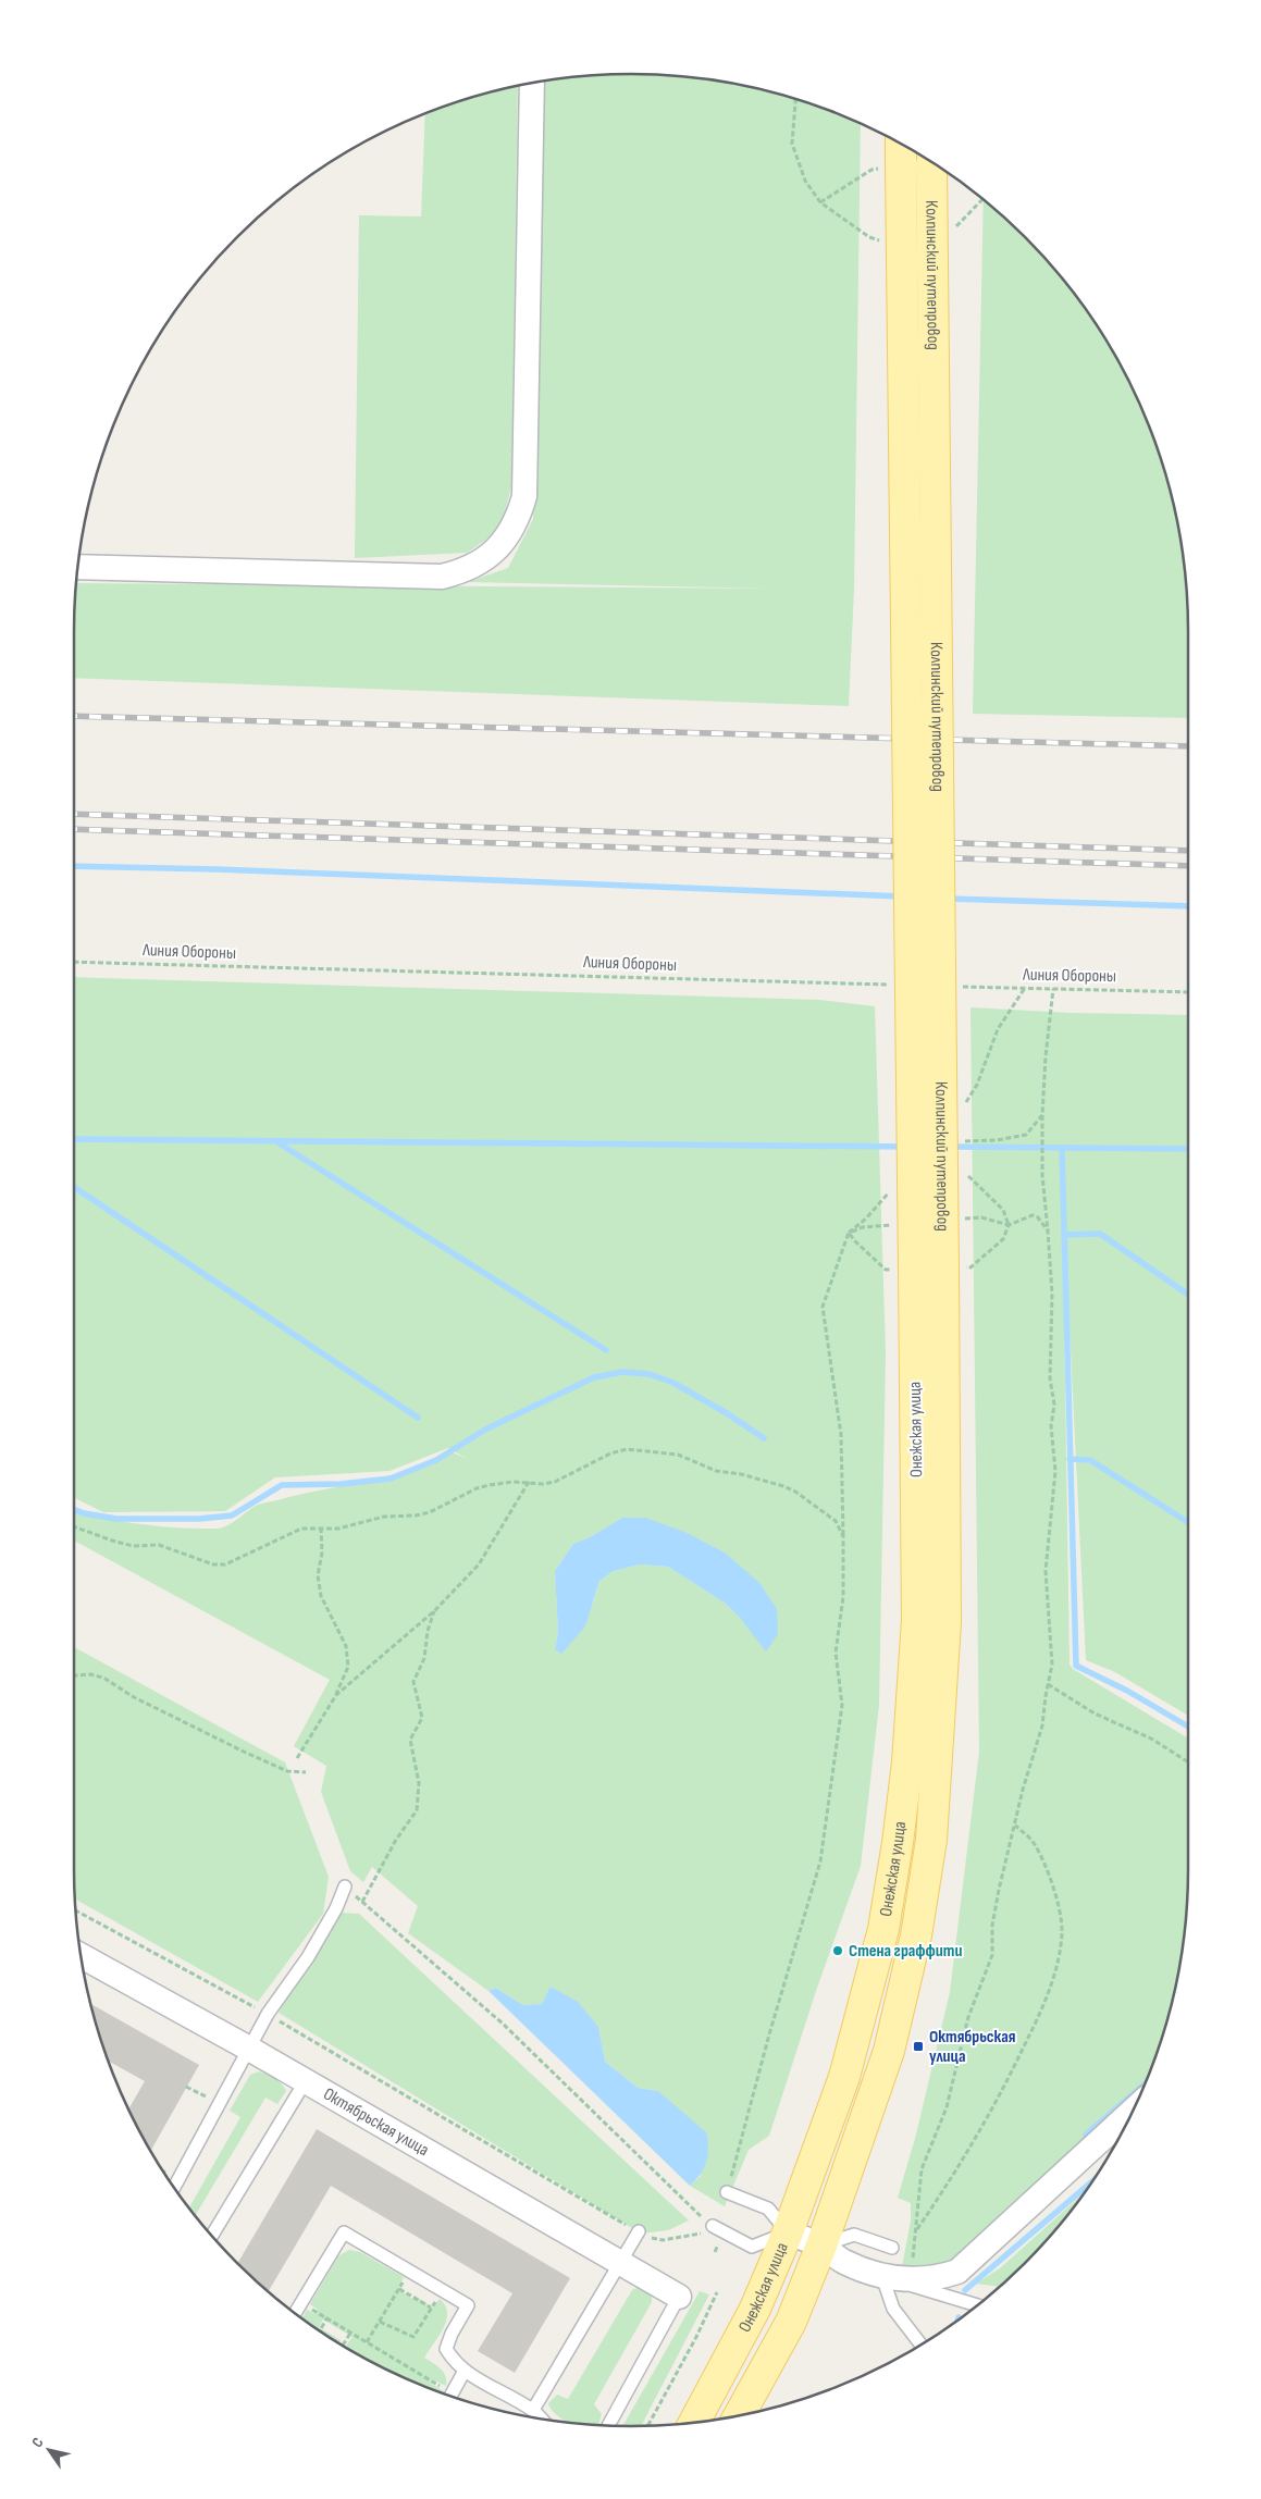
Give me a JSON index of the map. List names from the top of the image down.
{
  "streets": {
    "main road": ["Колпинский путепровод", "Онежская улица"],
    "street": ["Октябрьская улица"],
    "path": ["Линия Обороны"]
  },
  "crossings": [
    ["Колпинский путепровод", "Онежская улица"]
  ],
  "places": {
    "other": ["Стена граффити"],
    "transit": ["Октябрьская улица"]
  },
  "north": "top left"
}
